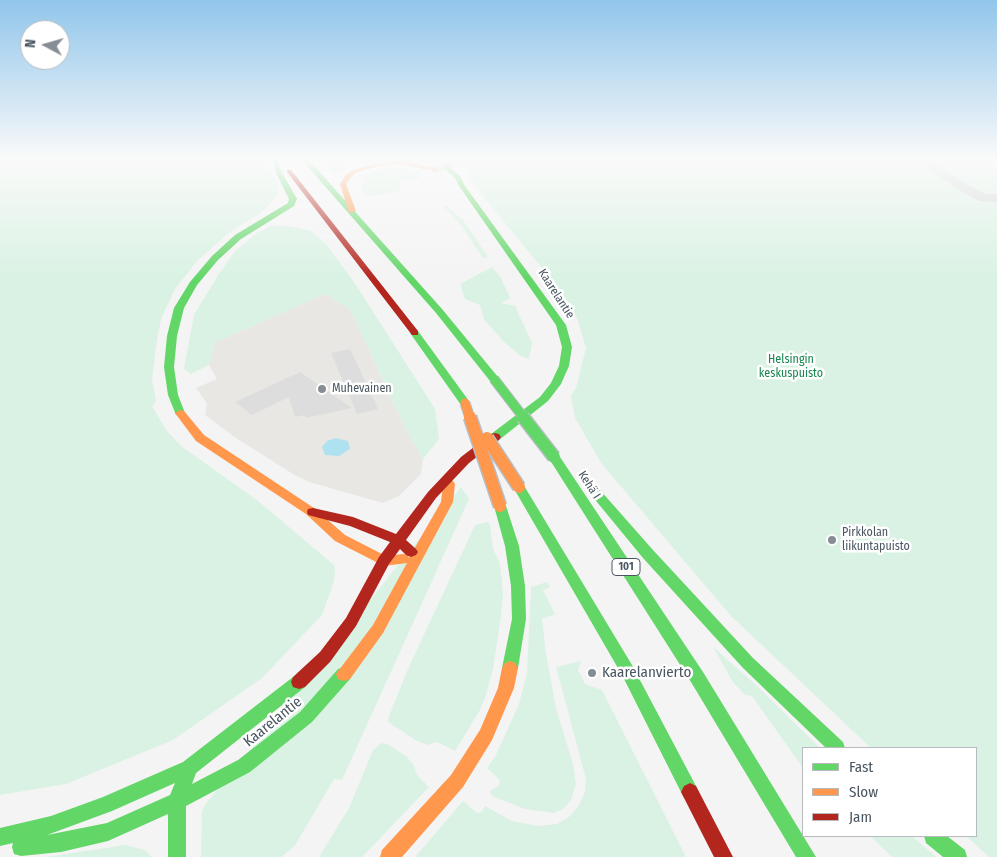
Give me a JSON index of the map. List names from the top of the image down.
{
  "streets": {
    "main road": ["Kaarelantie", "Kehä I", "101"]
  },
  "parks": ["Helsingin keskuspuisto"],
  "places": ["Muhevainen", "Pirkkolan liikuntapuisto", "Kaarelanvierto"],
  "legend": ["Fast", "Slow", "Jam"],
  "north": "left"
}
